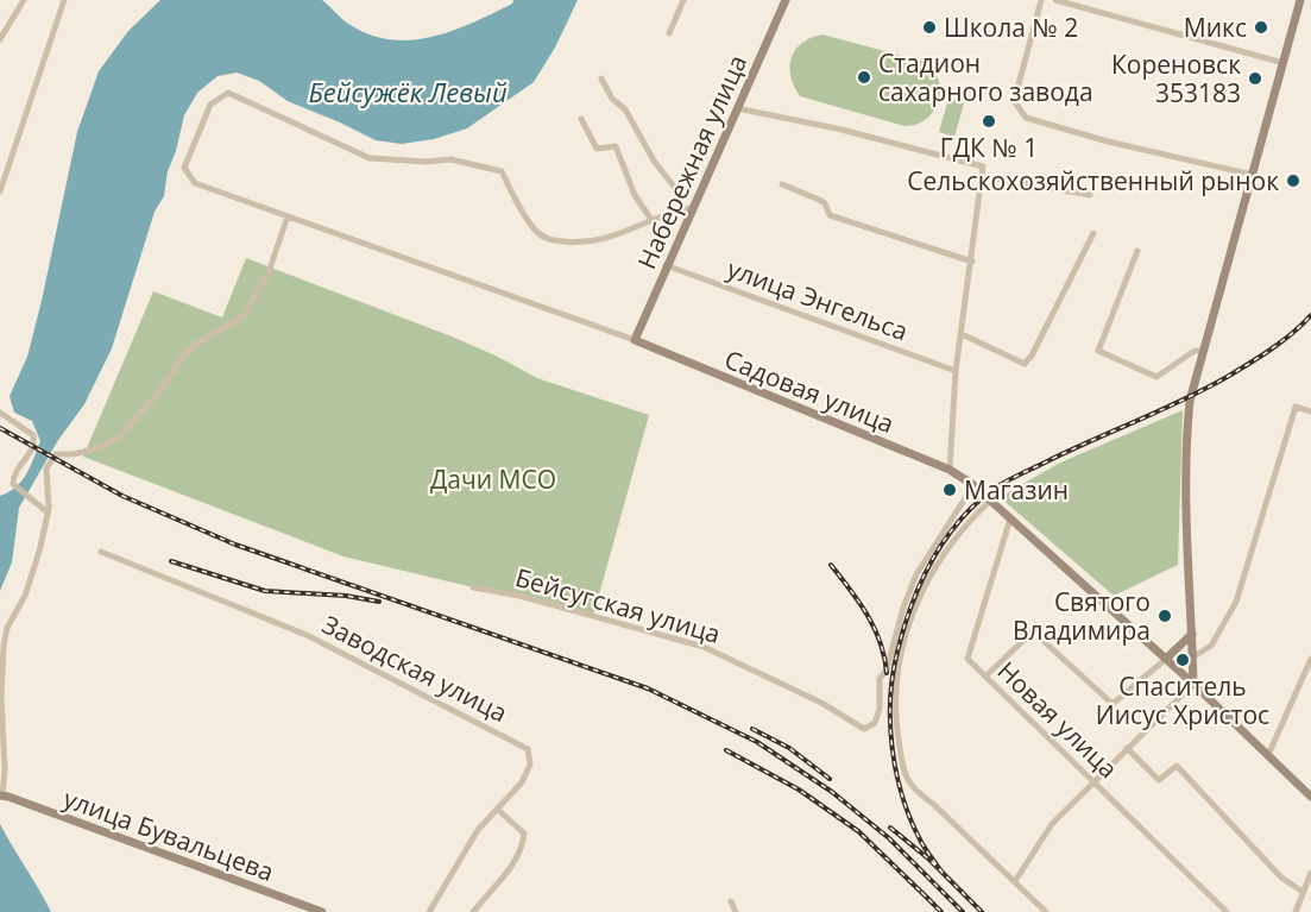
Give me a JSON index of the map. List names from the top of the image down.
{
  "streets": {
    "street": [
      "Набережная улица",
      "улица Энгельса",
      "Садовая улица",
      "Бейсугская улица",
      "Заводская улица",
      "Новая улица",
      "улица Бувальцева"
    ]
  },
  "crossings": [
    ["Набережная улица", "улица Энгельса"],
    ["Набережная улица", "Садовая улица"],
    ["Садовая улица", "Бейсугская улица"],
    ["Садовая улица", "Новая улица"]
  ],
  "water": ["Бейсужёк Левый"],
  "parks": ["Дачи МСО"],
  "places": [
    "Школа № 2",
    "Микс",
    "Стадион сахарного завода",
    "Кореновск 353183",
    "ГДК № 1",
    "Сельскохозяйственный рынок",
    "Магазин",
    "Святого Владимира",
    "Спаситель Иисус Христос"
  ]
}
